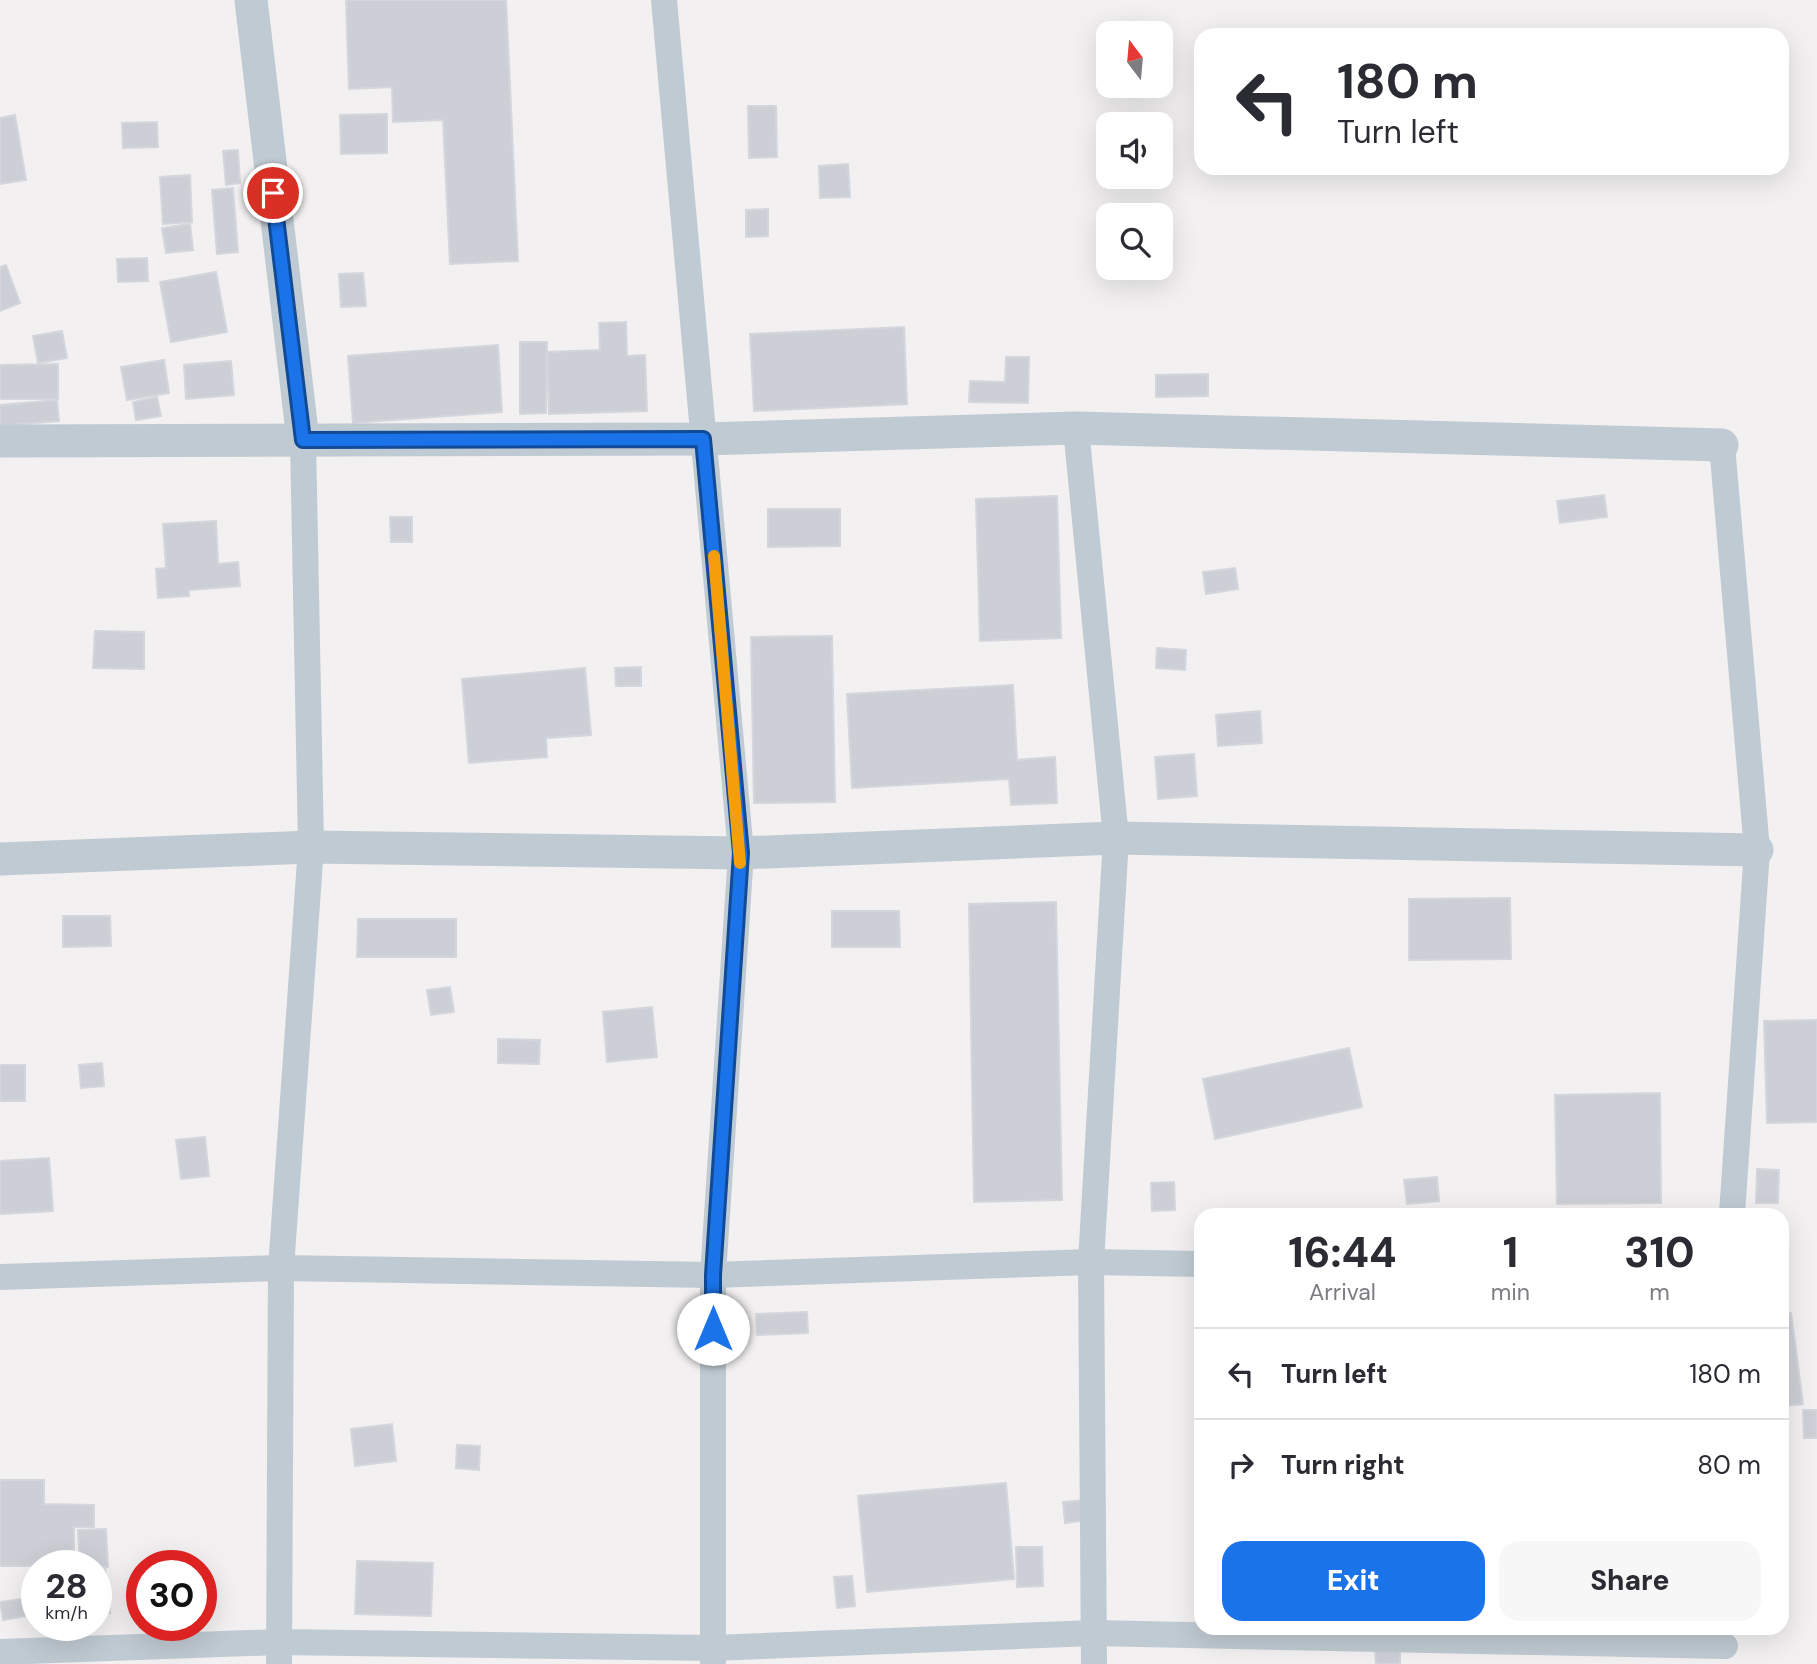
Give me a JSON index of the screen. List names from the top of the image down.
{
  "north": "top",
  "page": {
    "turn": ["180 m", "Turn left"],
    "eta": [
      "16:44",
      "Arrival",
      "1",
      "min",
      "310",
      "m"
    ],
    "list": [
      {
        "name": "Turn left",
        "value": "180 m"
      },
      {
        "name": "Turn right",
        "value": "80 m"
      }
    ],
    "buttons": ["Exit", "Share"],
    "speed": "28 km/h",
    "limit": "30"
  }
}
